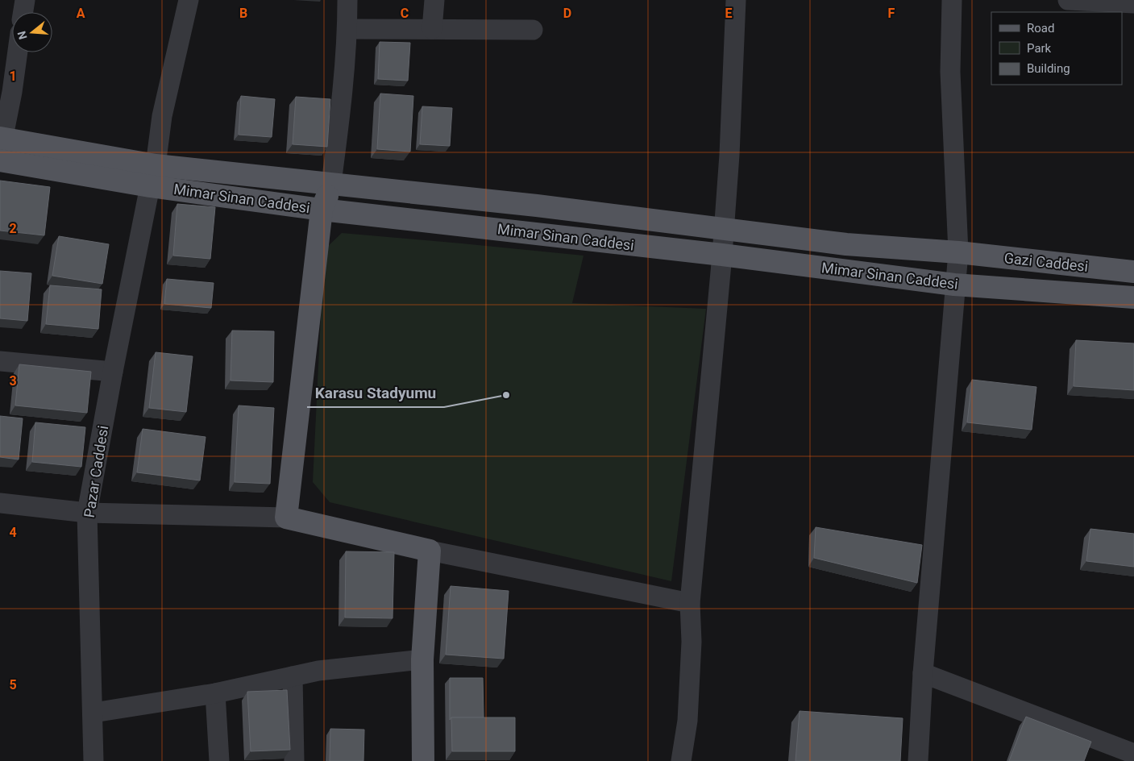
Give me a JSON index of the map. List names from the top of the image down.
{
  "streets": {
    "main road": ["Mimar Sinan Caddesi", "Gazi Caddesi"],
    "street": ["Pazar Caddesi"]
  },
  "crossings": [
    ["Mimar Sinan Caddesi", "Gazi Caddesi"],
    ["Mimar Sinan Caddesi", "Pazar Caddesi"]
  ],
  "places": ["Karasu Stadyumu"],
  "legend": ["Road", "Park", "Building"],
  "north": "left",
  "grid": {
    "columns": [
      "A",
      "B",
      "C",
      "D",
      "E",
      "F"
    ],
    "rows": [
      "1",
      "2",
      "3",
      "4",
      "5"
    ]
  }
}
